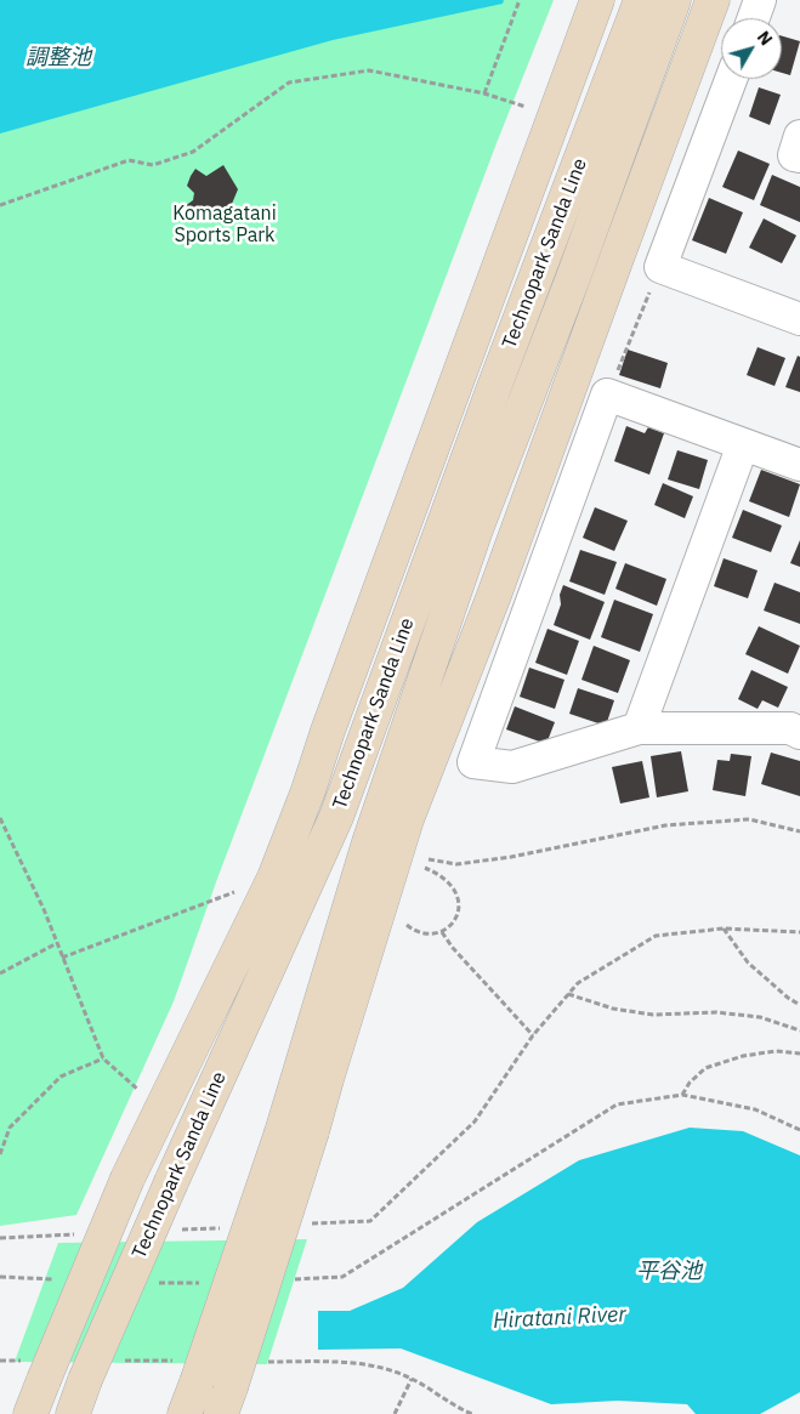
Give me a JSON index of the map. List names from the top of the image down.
{
  "streets": {
    "main road": ["Technopark Sanda Line"]
  },
  "water": ["調整池", "平谷池", "Hiratani River"],
  "parks": ["Komagatani Sports Park"],
  "north": "top right"
}
